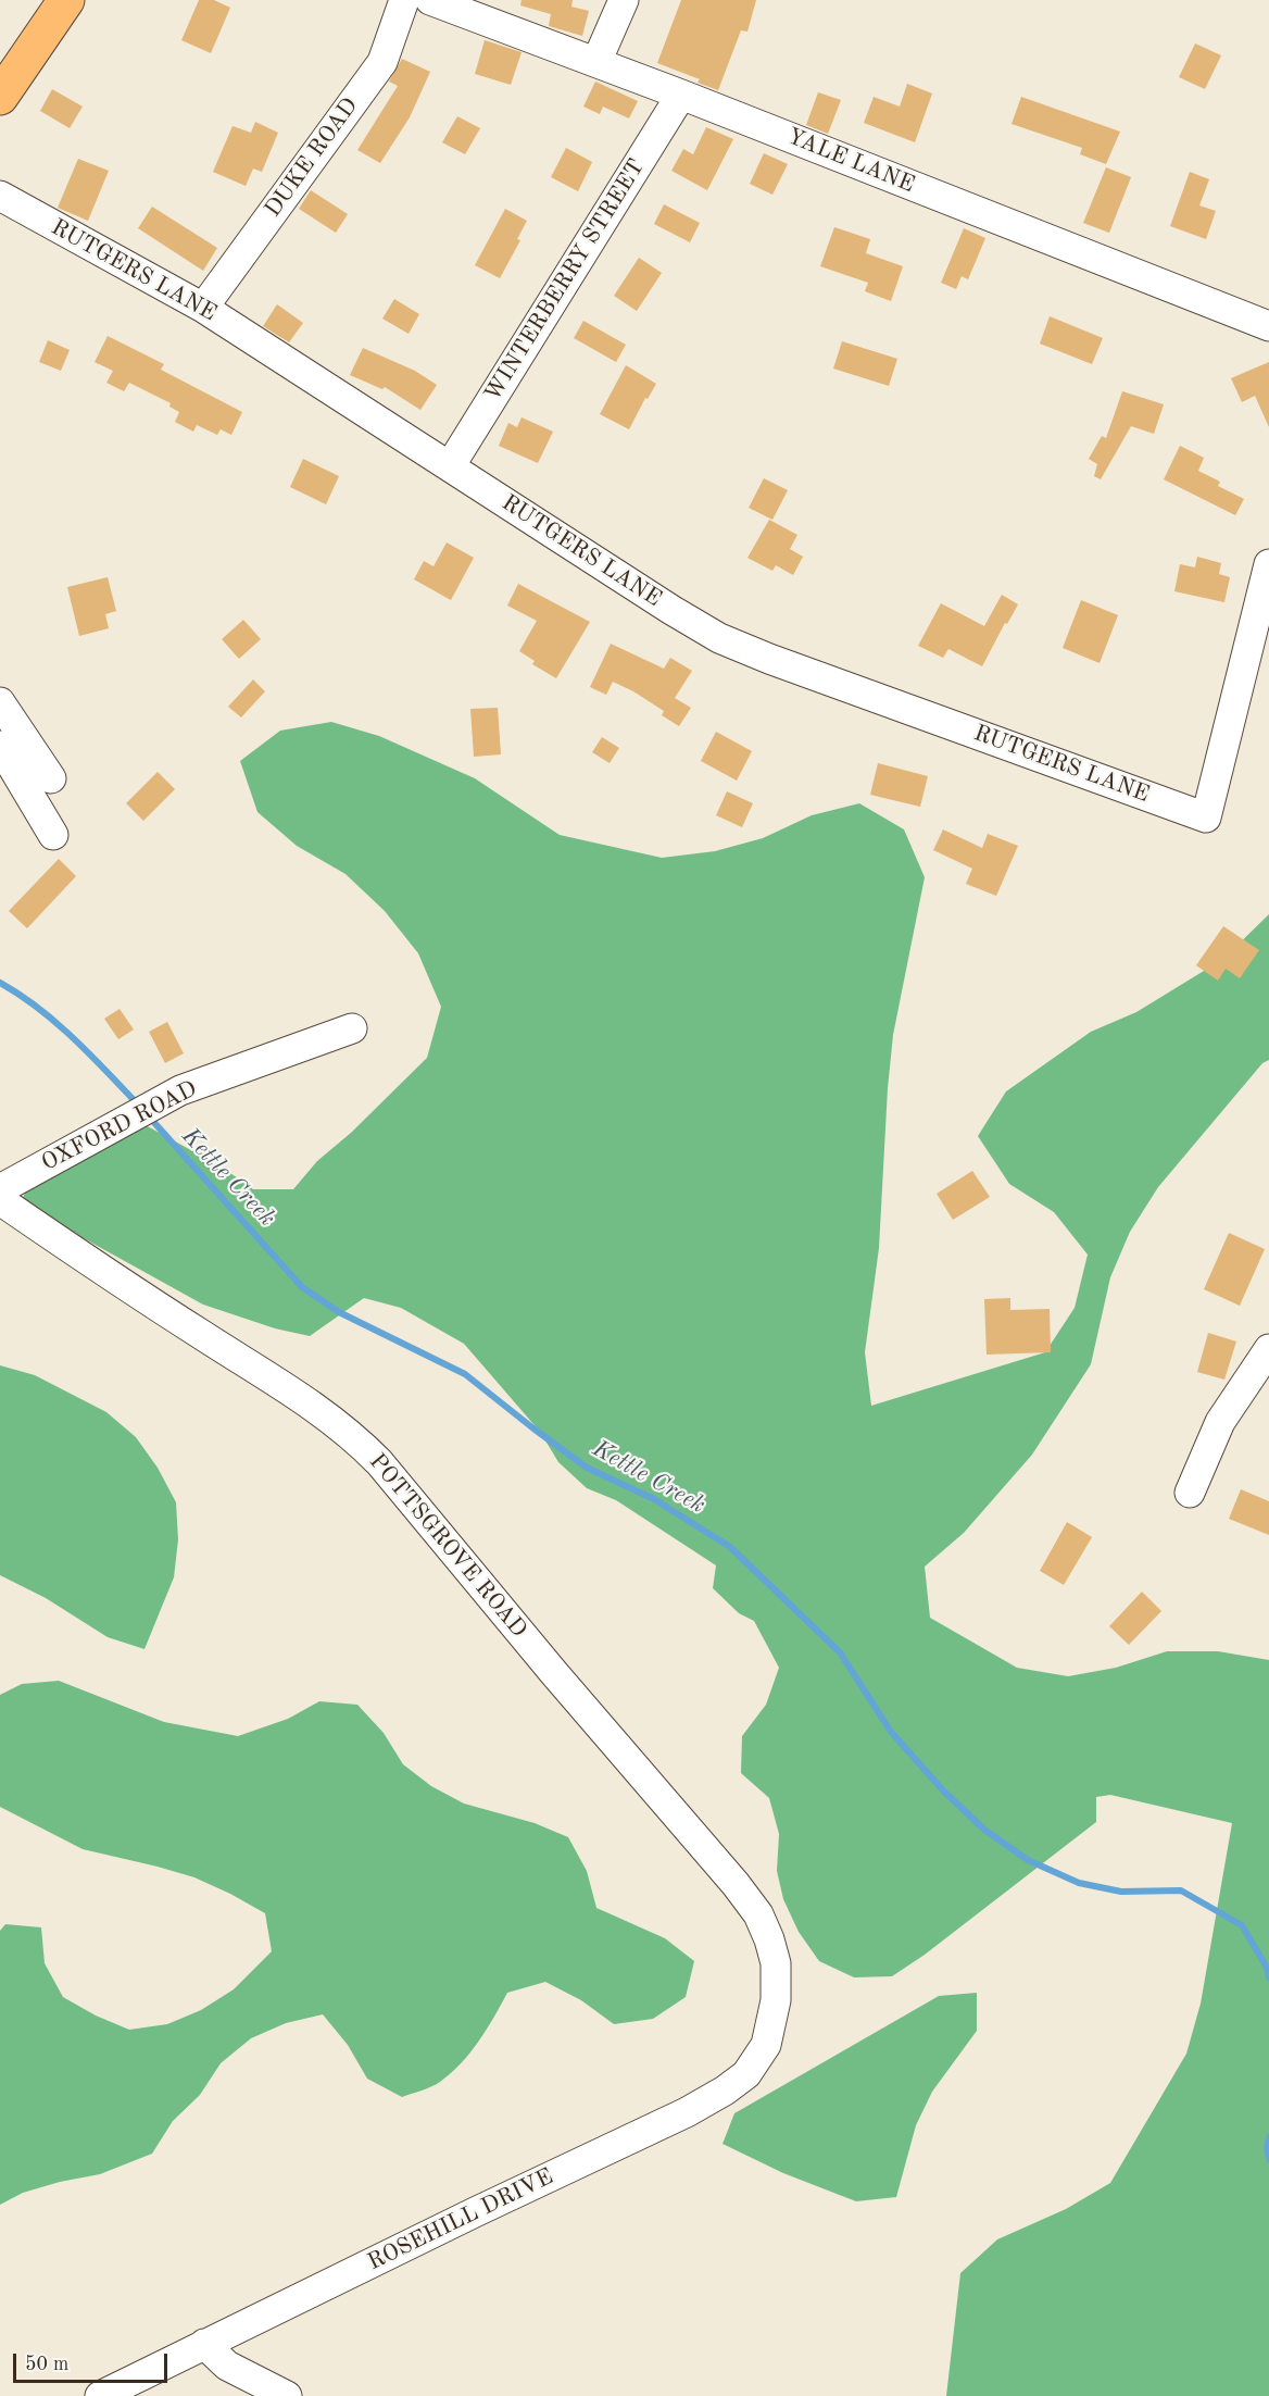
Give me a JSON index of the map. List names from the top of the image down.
{
  "streets": {
    "street": [
      "DUKE ROAD",
      "YALE LANE",
      "RUTGERS LANE",
      "WINTERBERRY STREET",
      "OXFORD ROAD",
      "POTTSGROVE ROAD",
      "ROSEHILL DRIVE"
    ]
  },
  "crossings": [
    ["DUKE ROAD", "RUTGERS LANE"],
    ["YALE LANE", "WINTERBERRY STREET"],
    ["RUTGERS LANE", "WINTERBERRY STREET"],
    ["POTTSGROVE ROAD", "ROSEHILL DRIVE"]
  ],
  "water": ["Kettle Creek"],
  "scale_bar": "50 m"
}
